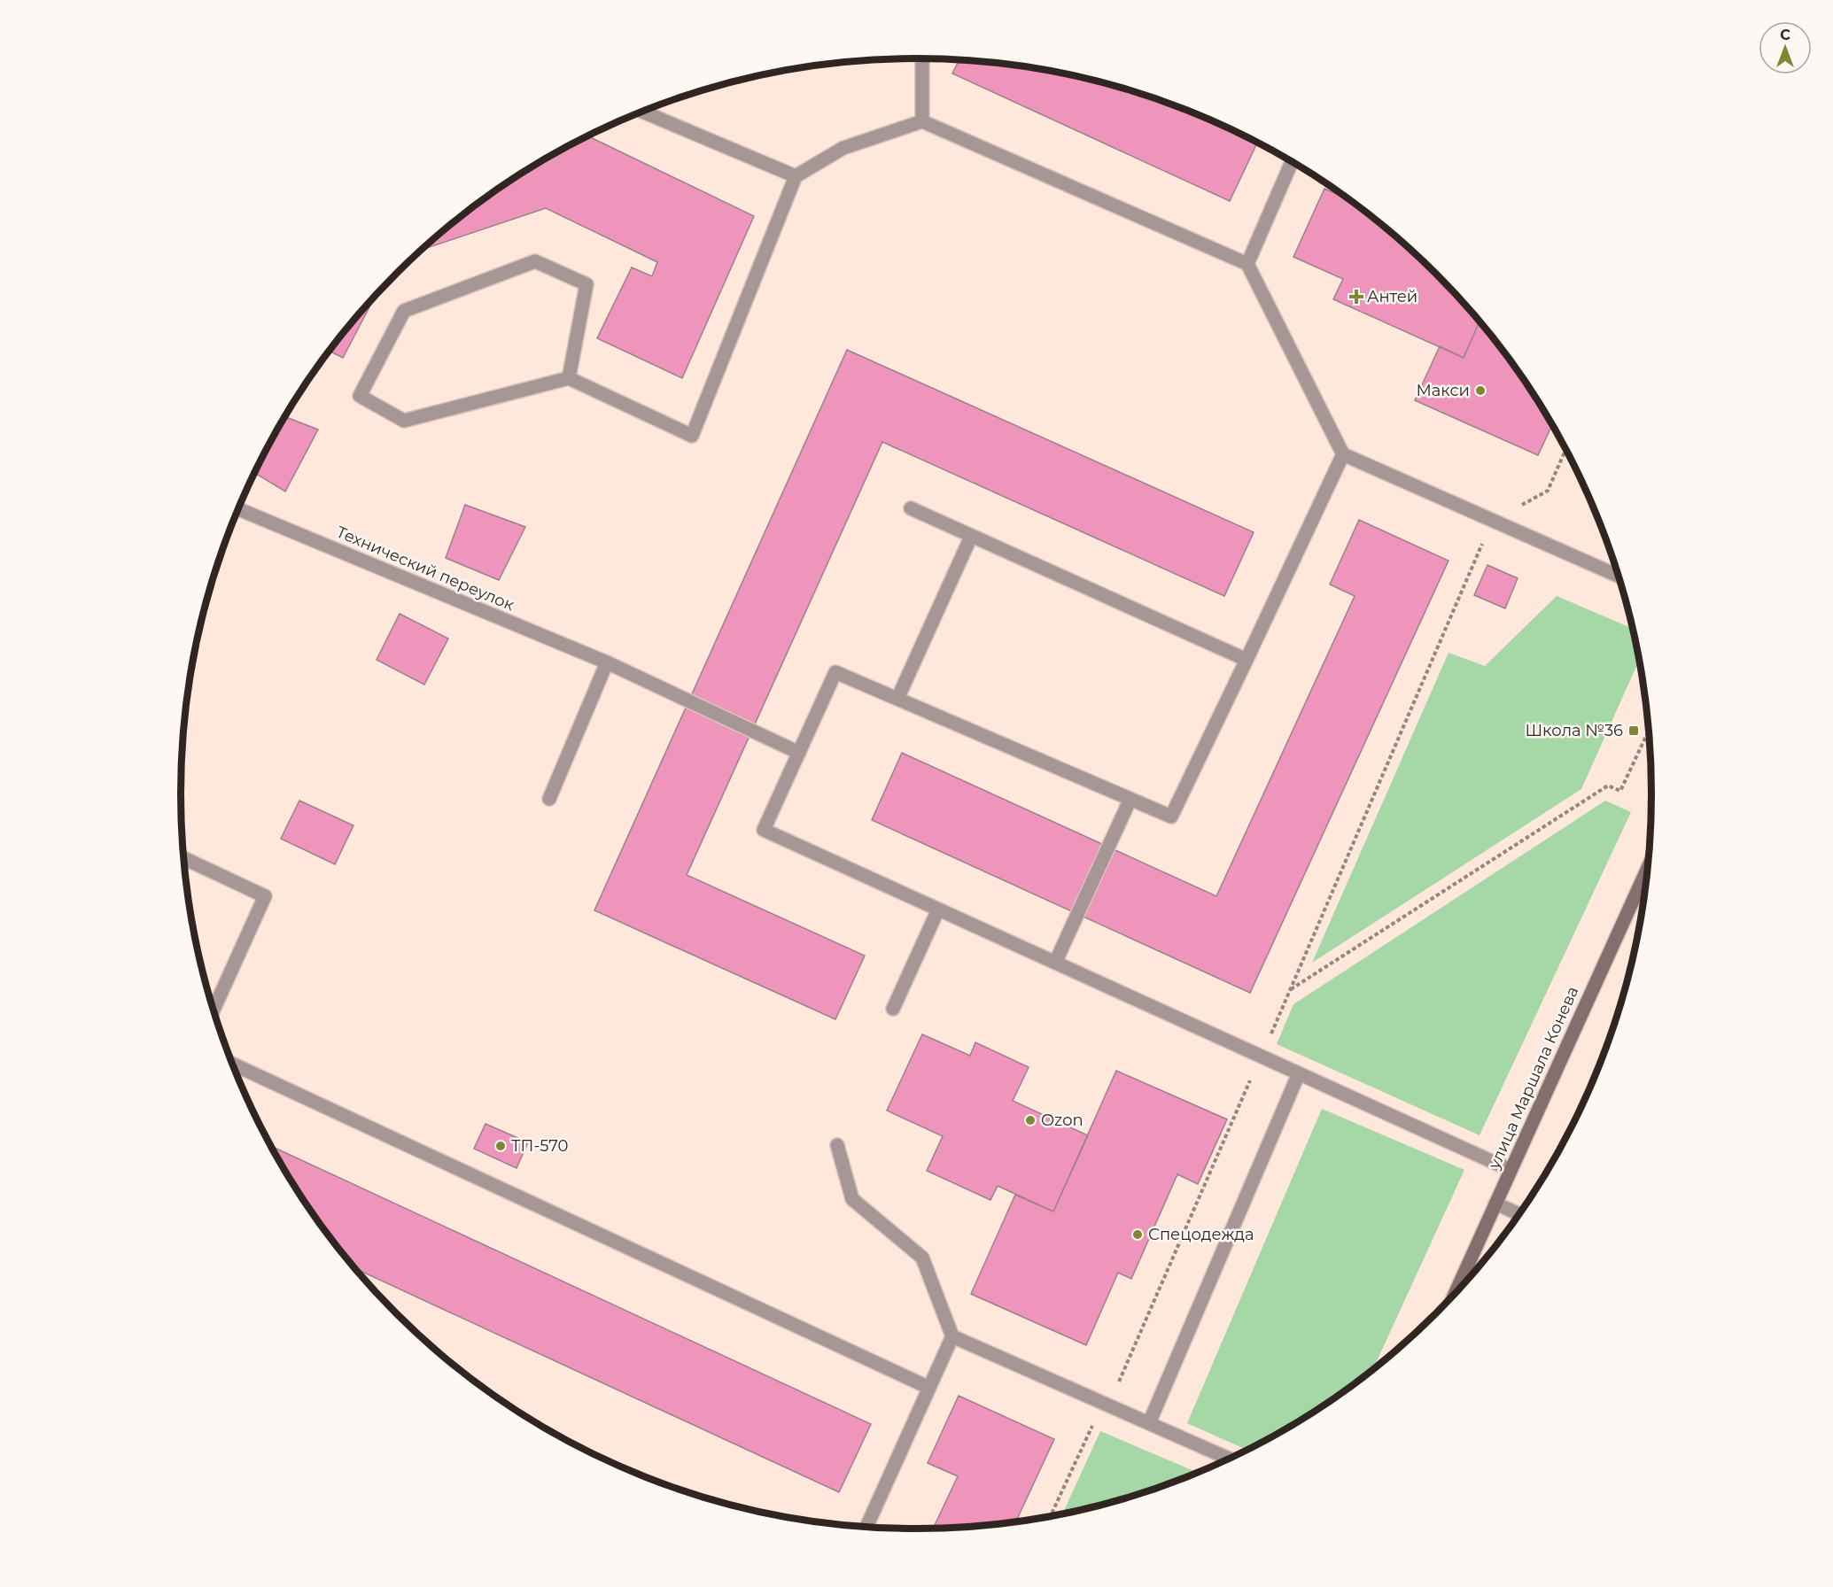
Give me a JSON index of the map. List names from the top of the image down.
{
  "streets": {
    "main road": ["улица Маршала Конева"],
    "street": ["Технический переулок"]
  },
  "places": {
    "health": ["Антей"],
    "other": [
      "Макси",
      "Ozon",
      "ТП-570",
      "Спецодежда"
    ],
    "transit": ["Школа №36"]
  },
  "north": "top"
}
